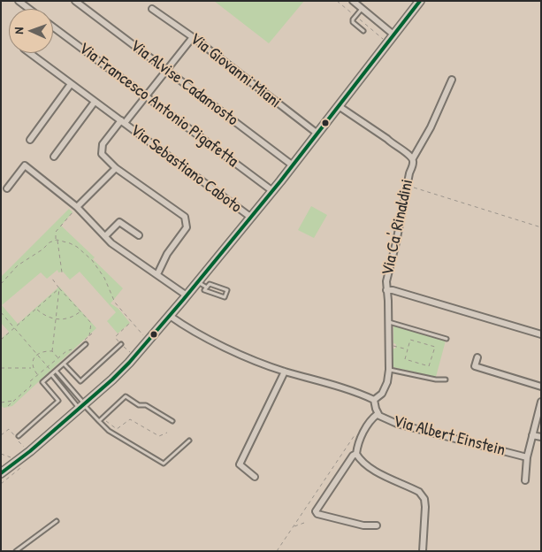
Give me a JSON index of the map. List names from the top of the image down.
{
  "streets": {
    "street": [
      "Via Giovanni Miani",
      "Via Alvise Cadamosto",
      "Via Francesco Antonio Pigafetta",
      "Via Sebastiano Caboto",
      "Via Ca' Rinaldini",
      "Via Albert Einstein"
    ]
  },
  "crossings": [
    ["Via Ca' Rinaldini", "Via Albert Einstein"]
  ],
  "north": "left"
}
